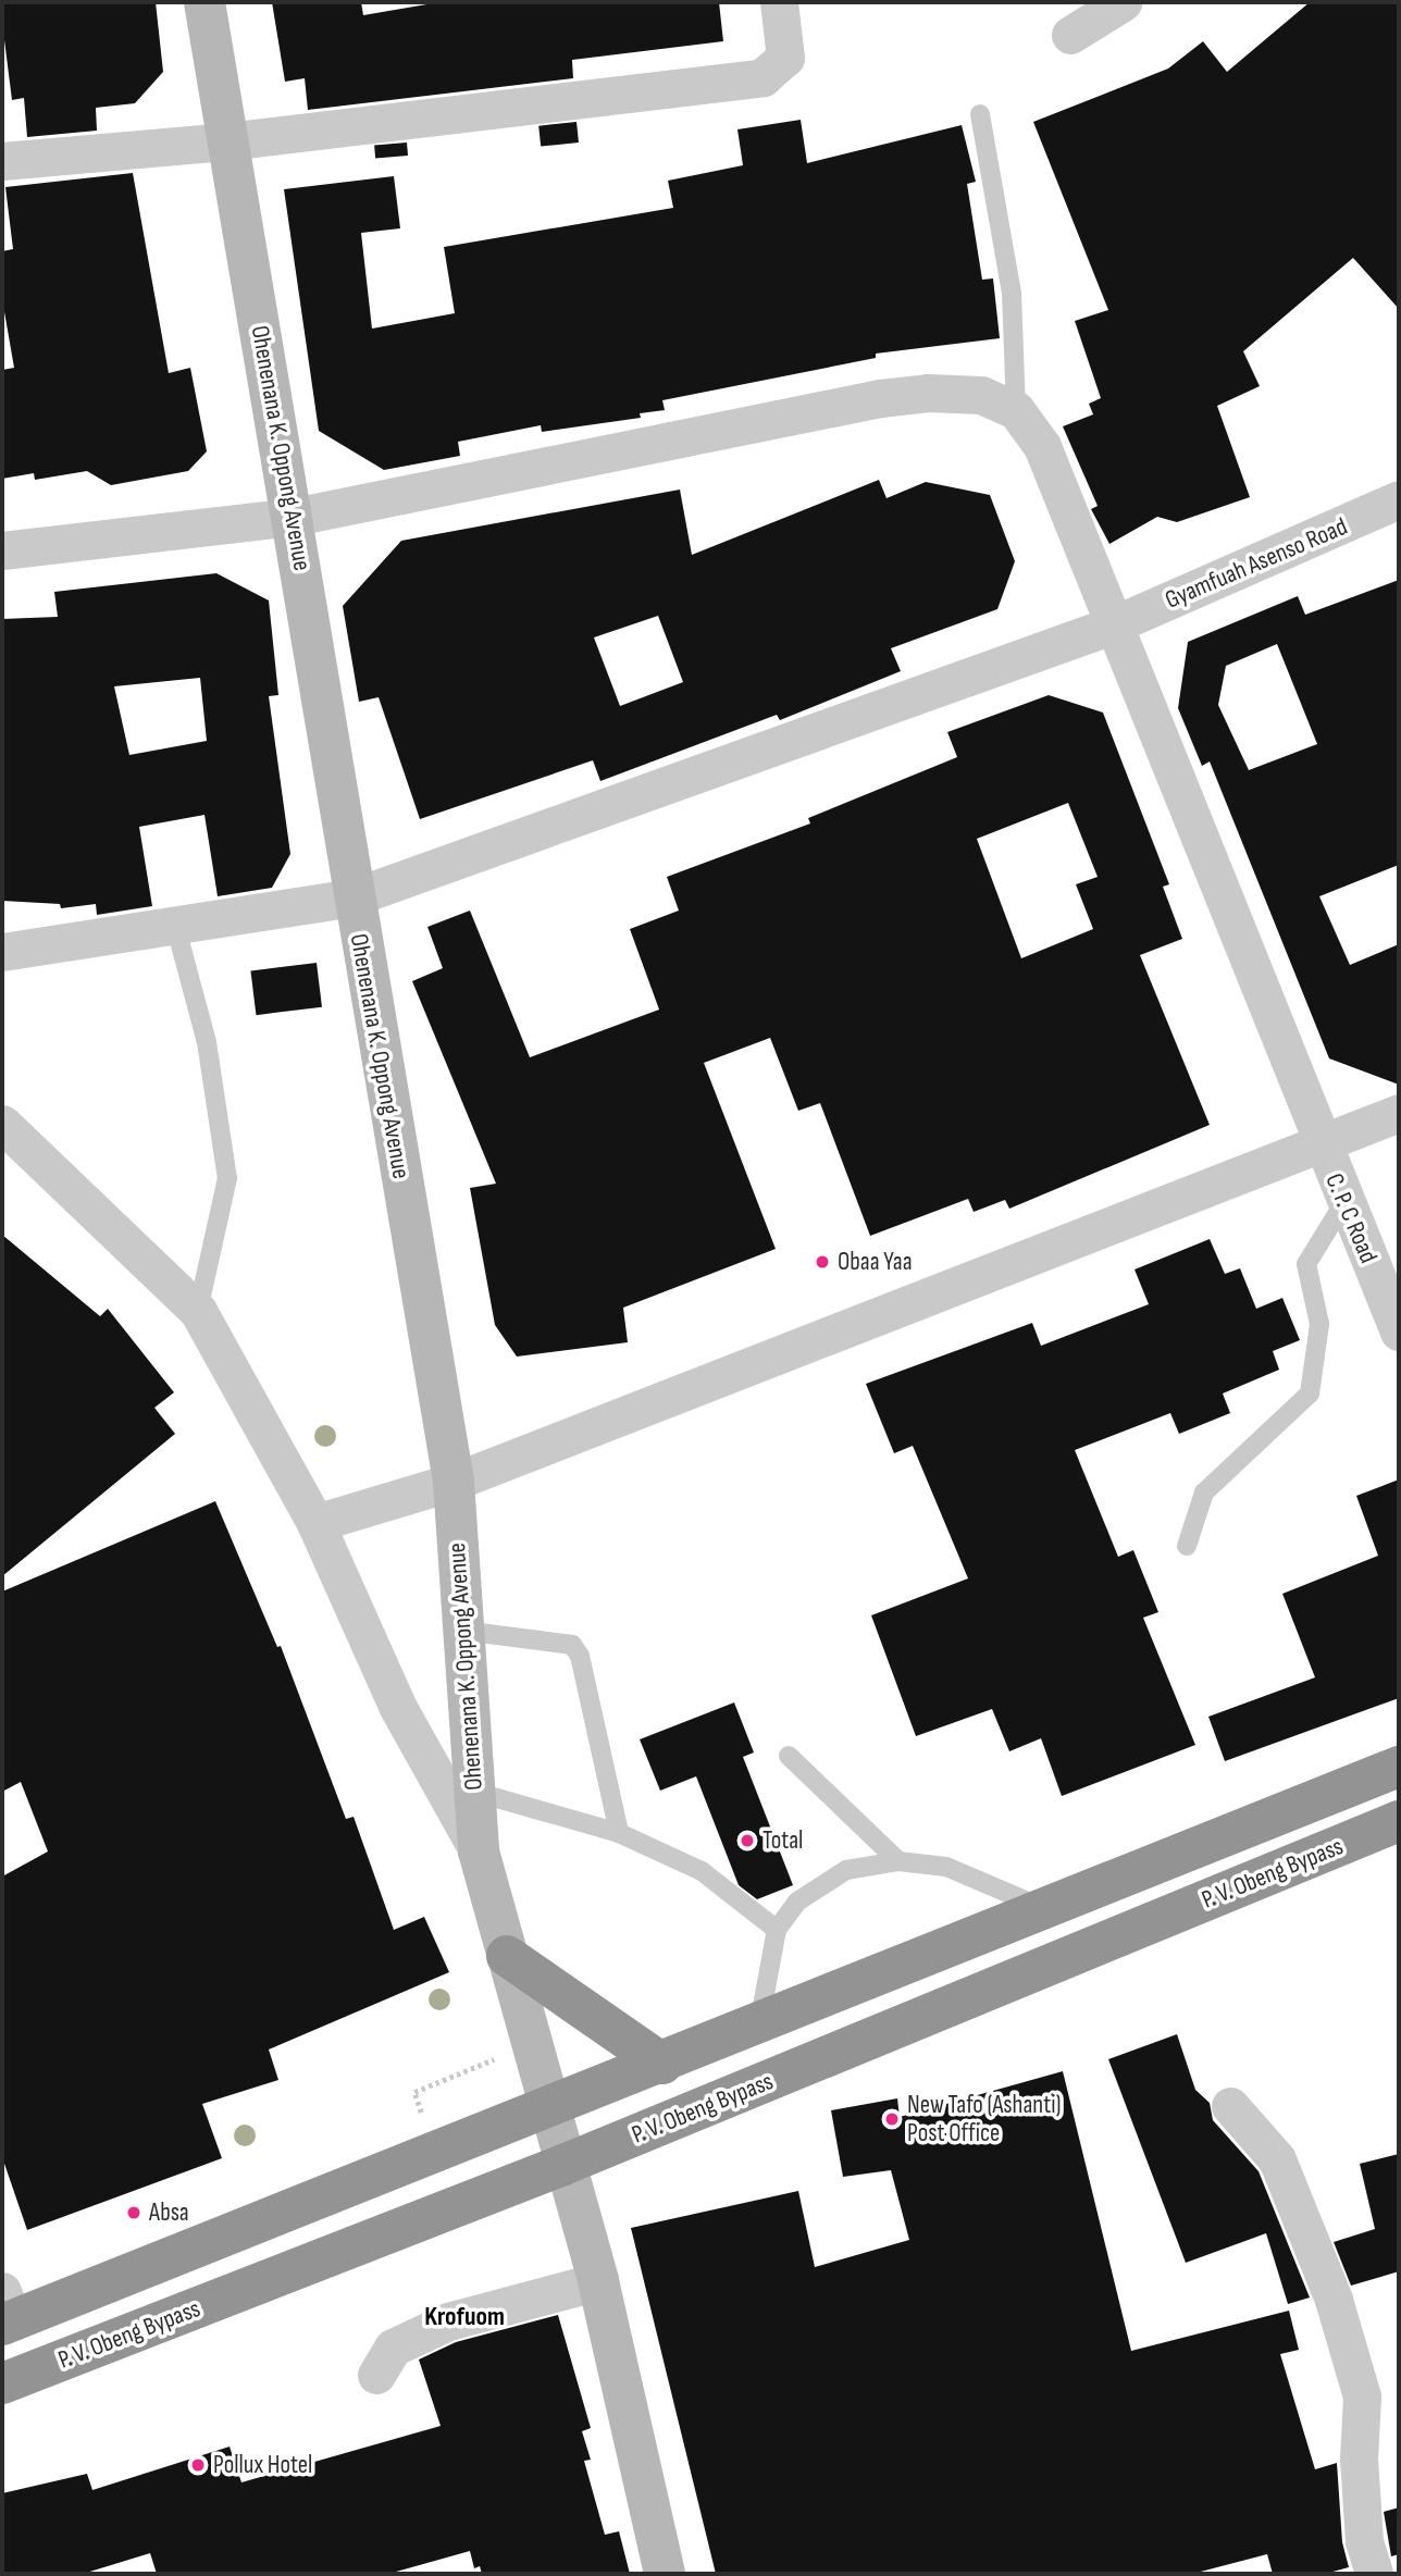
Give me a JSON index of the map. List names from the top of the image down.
{
  "streets": {
    "highway": ["P. V. Obeng Bypass"],
    "street": ["Ohenenana K. Oppong Avenue", "Gyamfuah Asenso Road", "C. P. C Road"]
  },
  "crossings": [
    ["Ohenenana K. Oppong Avenue", "Gyamfuah Asenso Road"],
    ["Ohenenana K. Oppong Avenue", "P. V. Obeng Bypass"],
    ["Gyamfuah Asenso Road", "C. P. C Road"]
  ],
  "districts": ["Krofuom"],
  "places": [
    "Obaa Yaa",
    "Total",
    "New Tafo (Ashanti) Post Office",
    "Absa",
    "Pollux Hotel"
  ]
}
